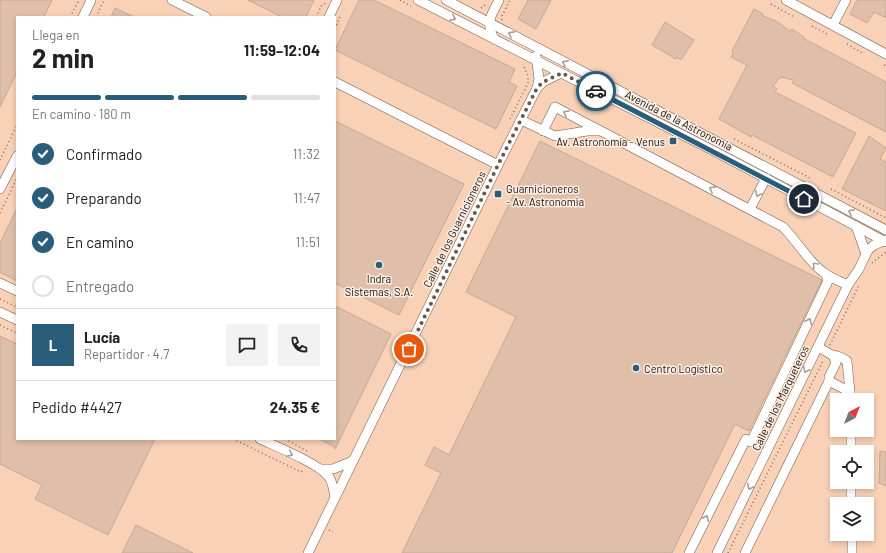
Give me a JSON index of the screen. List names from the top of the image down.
{
  "streets": {
    "street": ["Avenida de la Astronomía", "Calle de los Guarnicioneros", "Calle de los Marqueteros"]
  },
  "crossings": [
    ["Avenida de la Astronomía", "Calle de los Guarnicioneros"],
    ["Avenida de la Astronomía", "Calle de los Marqueteros"]
  ],
  "places": {
    "transit": ["Av. Astronomía - Venus", "Guarnicioneros - Av. Astronomia"],
    "other": ["Indra Sistemas, S.A.", "Centro Logístico"]
  },
  "north": "top right",
  "page": {
    "heading": ["2 min", "Llega en", "11:59–12:04"],
    "panel": [
      "Lucía",
      "Repartidor · 4.7",
      "Pedido #4427",
      "24.35 €"
    ],
    "bar": "En camino · 180 m",
    "list": [
      ["Confirmado", "11:32"],
      ["Preparando", "11:47"],
      ["En camino", "11:51"],
      "Entregado"
    ],
    "round": "L"
  }
}
